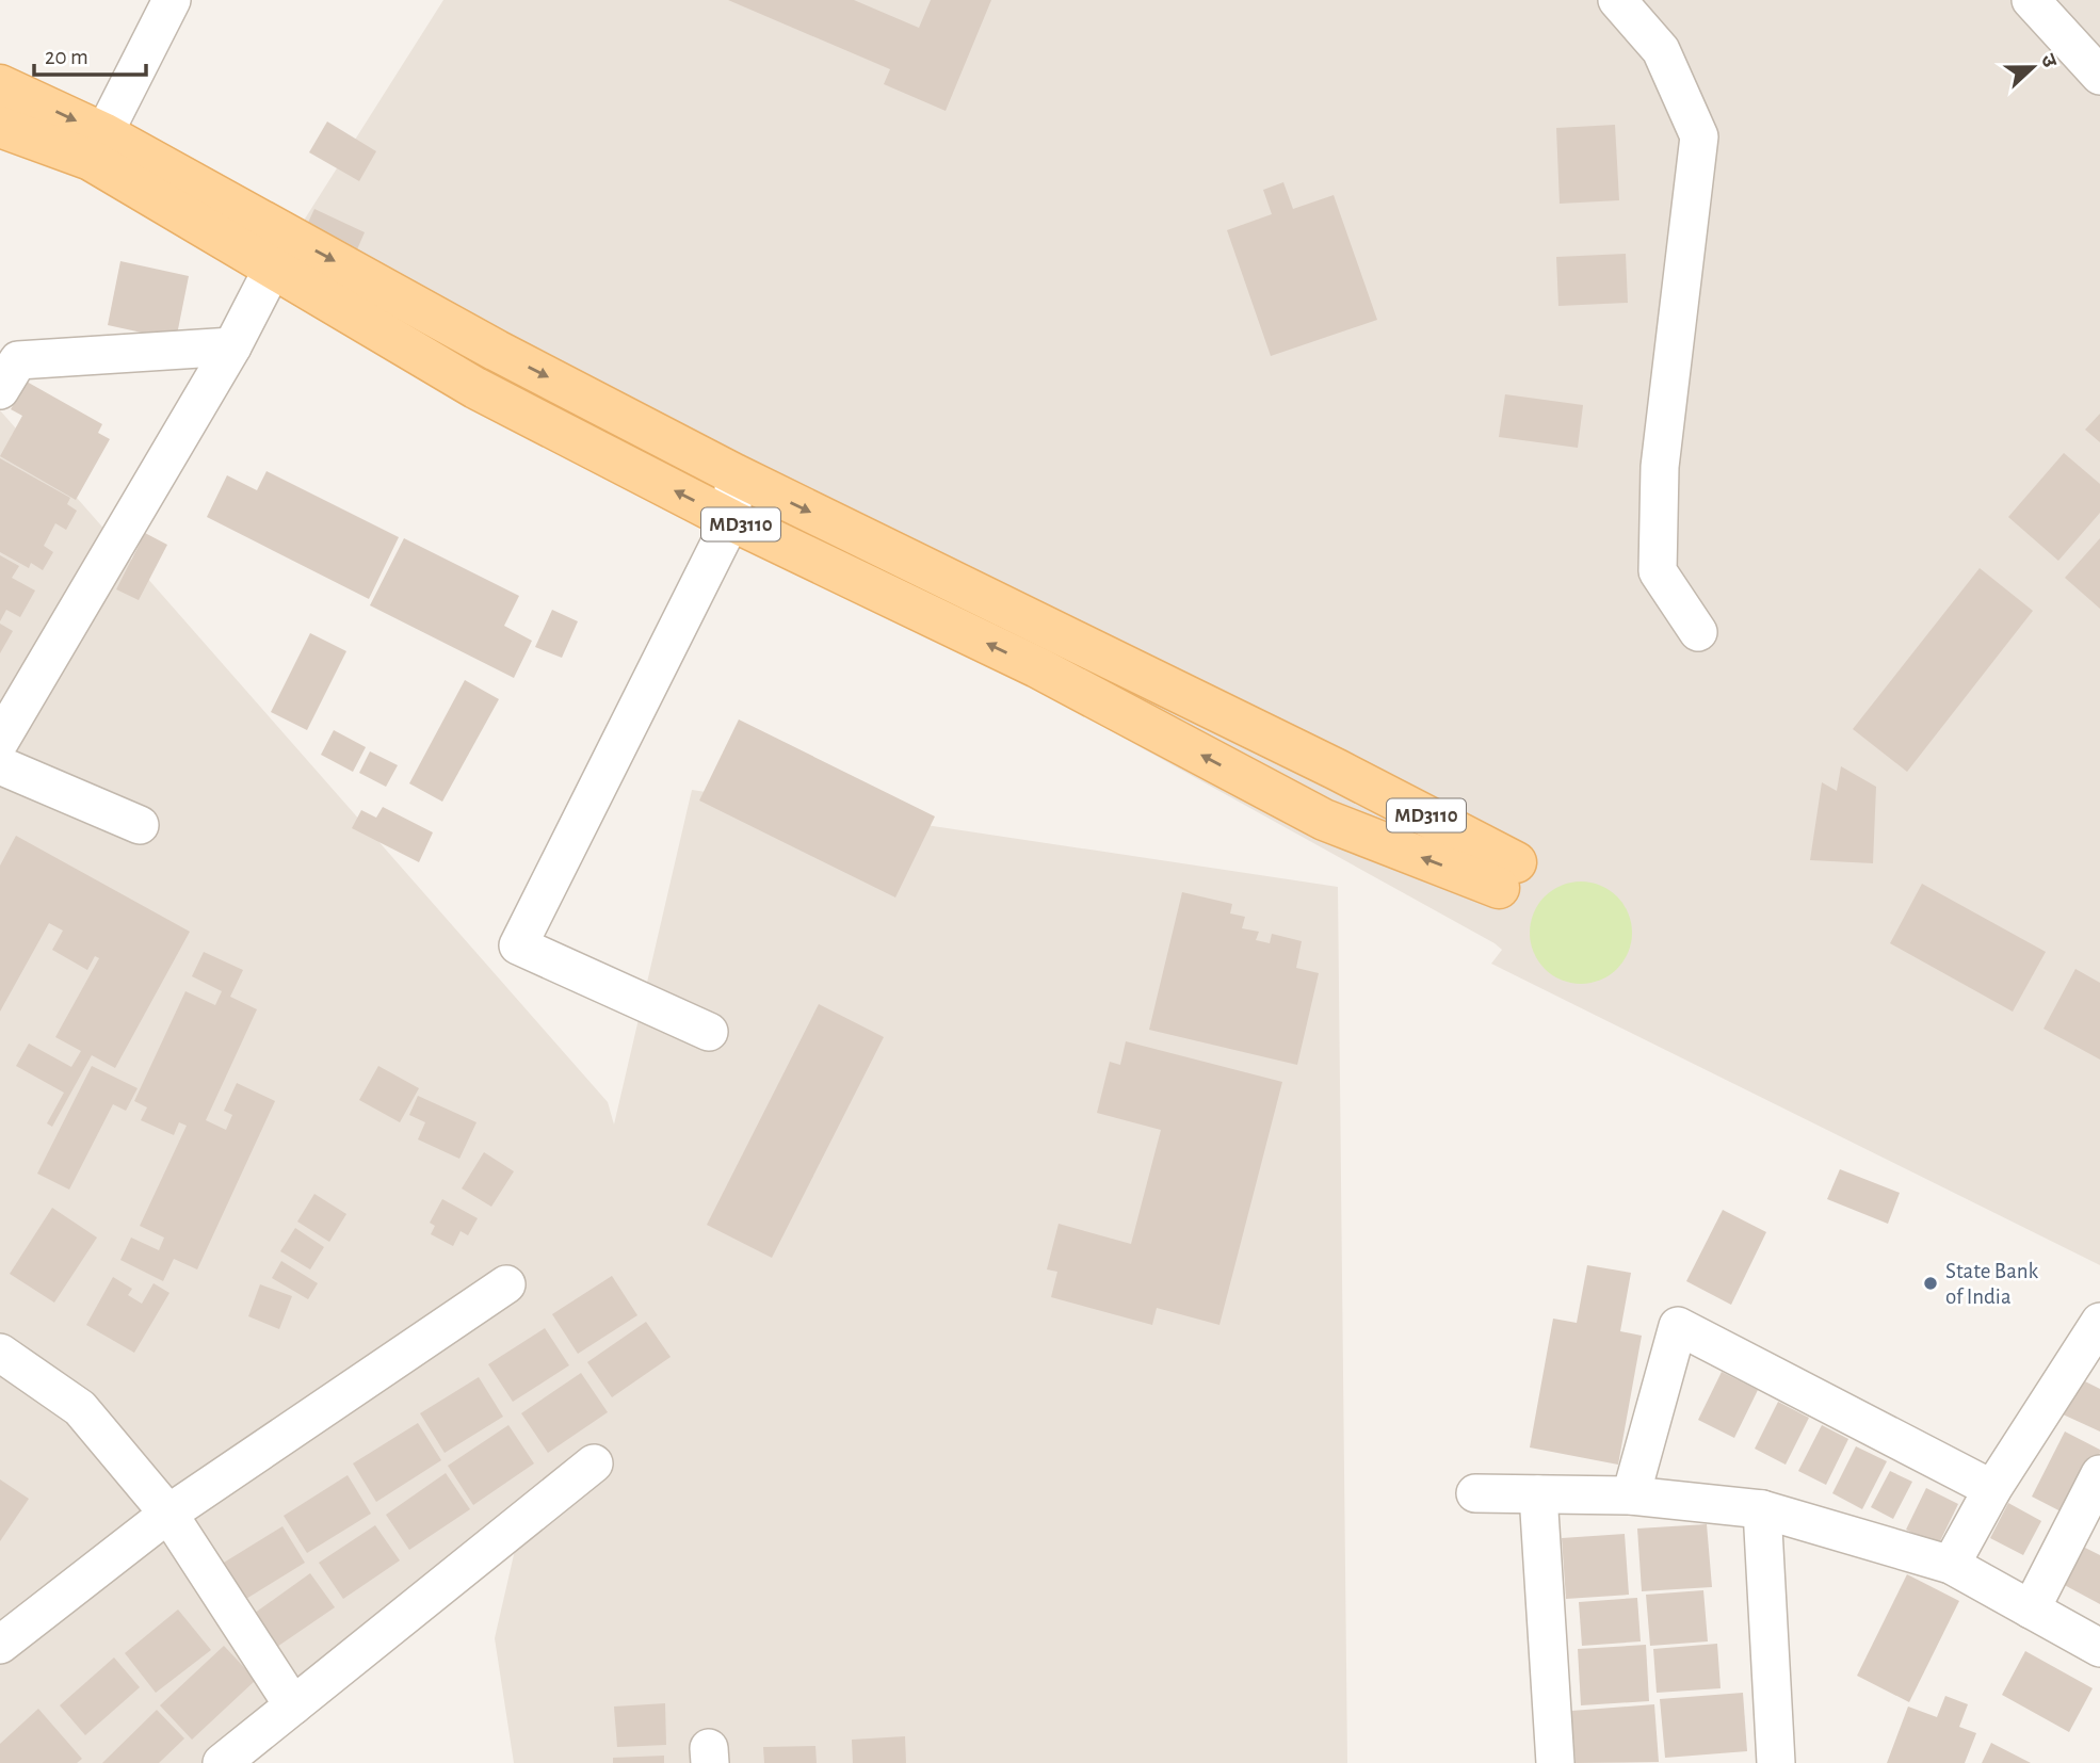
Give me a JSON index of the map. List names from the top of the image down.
{
  "streets": {
    "main road": ["MD3110"]
  },
  "places": ["State Bank of India"],
  "scale_bar": "20 m",
  "north": "right"
}
